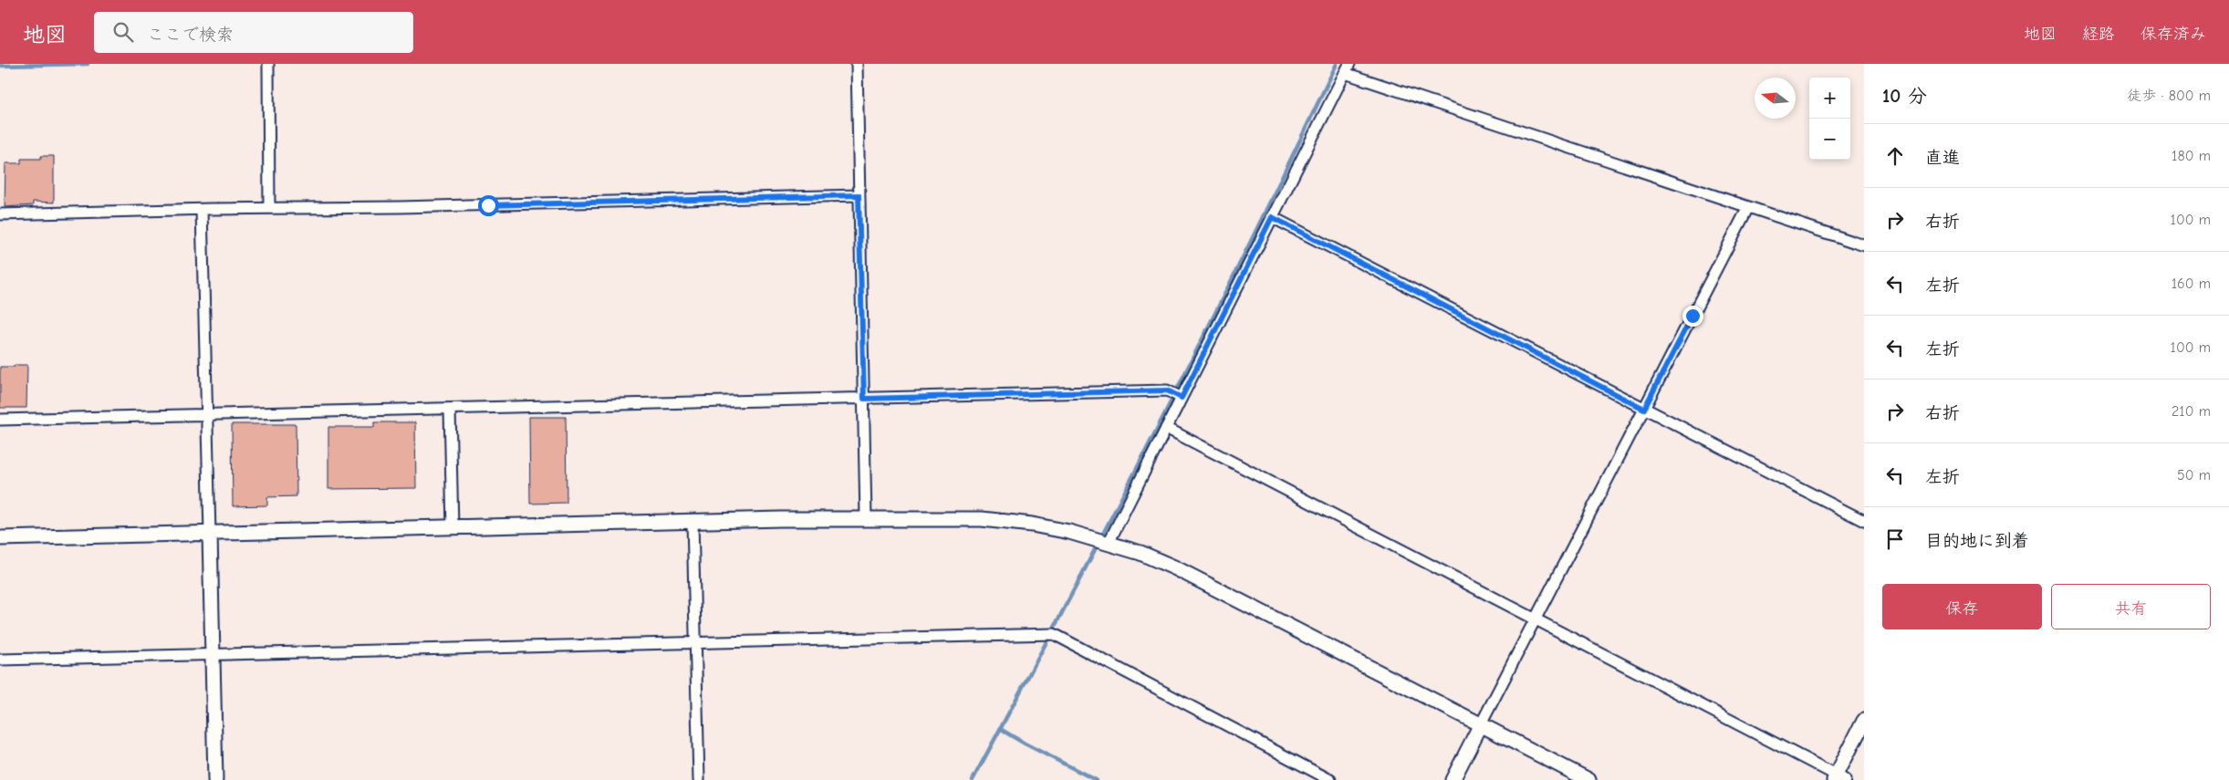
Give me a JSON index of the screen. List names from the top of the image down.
{
  "north": "left",
  "page": {
    "header": "地図",
    "search": "ここで検索",
    "nav": ["地図", "経路", "保存済み"],
    "heading": ["10 分", "徒歩 · 800 m"],
    "map_buttons": ["+", "−"],
    "list": [
      ["直進", "180 m"],
      ["右折", "100 m"],
      ["左折", "160 m"],
      ["左折", "100 m"],
      ["右折", "210 m"],
      ["左折", "50 m"],
      "目的地に到着"
    ],
    "buttons": ["保存", "共有"]
  }
}
